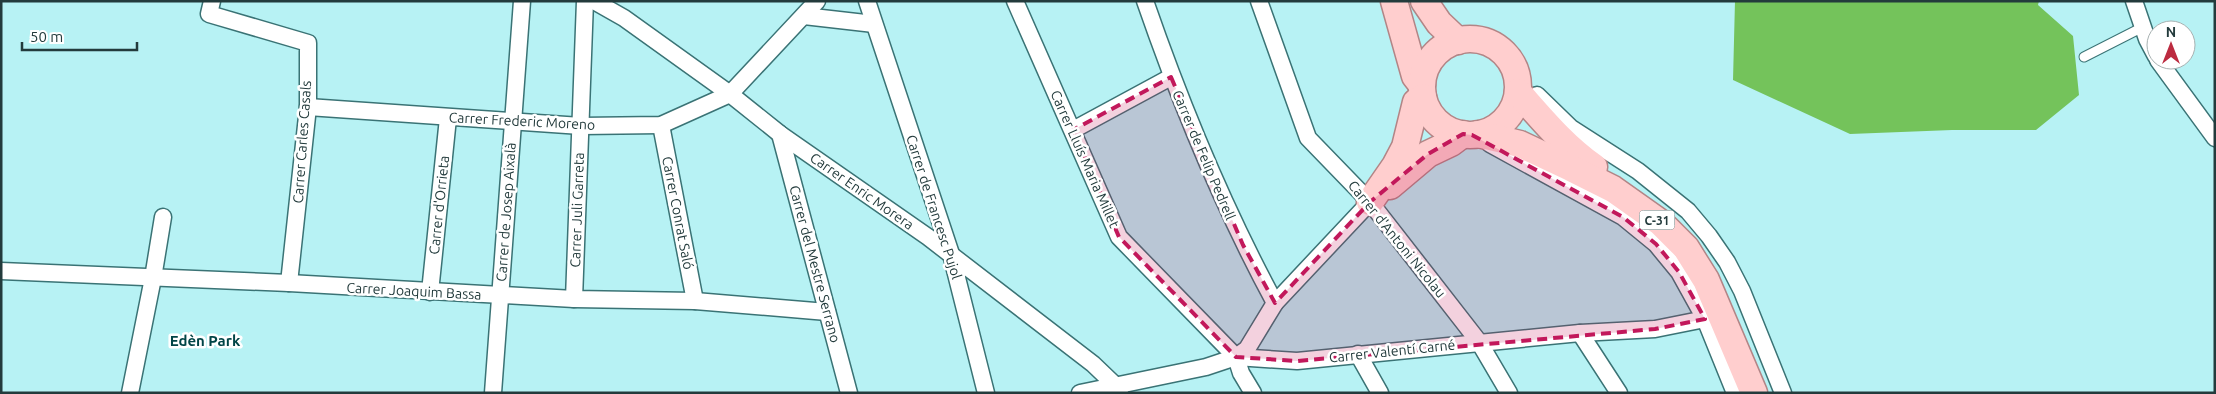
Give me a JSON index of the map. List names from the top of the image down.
{
  "streets": {
    "main road": ["C-31"],
    "street": [
      "Carrer Frederic Moreno",
      "Carrer Carles Casals",
      "Carrer de Felip Pedrell",
      "Carrer Lluís Maria Millet",
      "Carrer Enric Morera",
      "Carrer d'Orrieta",
      "Carrer de Francesc Pujol",
      "Carrer Juli Garreta",
      "Carrer de Josep Aixalà",
      "Carrer Conrat Saló",
      "Carrer d'Antoni Nicolau",
      "Carrer del Mestre Serrano",
      "Carrer Joaquim Bassa",
      "Carrer Valentí Carné"
    ]
  },
  "crossings": [
    ["Carrer Frederic Moreno", "Carrer Carles Casals"],
    ["Carrer Frederic Moreno", "Carrer Enric Morera"],
    ["Carrer Frederic Moreno", "Carrer d'Orrieta"],
    ["Carrer Frederic Moreno", "Carrer Juli Garreta"],
    ["Carrer Frederic Moreno", "Carrer de Josep Aixalà"],
    ["Carrer Frederic Moreno", "Carrer Conrat Saló"],
    ["Carrer Carles Casals", "Carrer Joaquim Bassa"],
    ["Carrer Lluís Maria Millet", "Carrer Valentí Carné"],
    ["Carrer Enric Morera", "Carrer de Francesc Pujol"],
    ["Carrer Enric Morera", "Carrer del Mestre Serrano"],
    ["Carrer Enric Morera", "Carrer Valentí Carné"],
    ["Carrer d'Orrieta", "Carrer Joaquim Bassa"],
    ["Carrer Juli Garreta", "Carrer Joaquim Bassa"],
    ["Carrer de Josep Aixalà", "Carrer Joaquim Bassa"],
    ["Carrer Conrat Saló", "Carrer Joaquim Bassa"],
    ["Carrer d'Antoni Nicolau", "Carrer Valentí Carné"],
    ["Carrer del Mestre Serrano", "Carrer Joaquim Bassa"]
  ],
  "districts": ["Edèn Park"],
  "scale_bar": "50 m",
  "north": "top"
}
